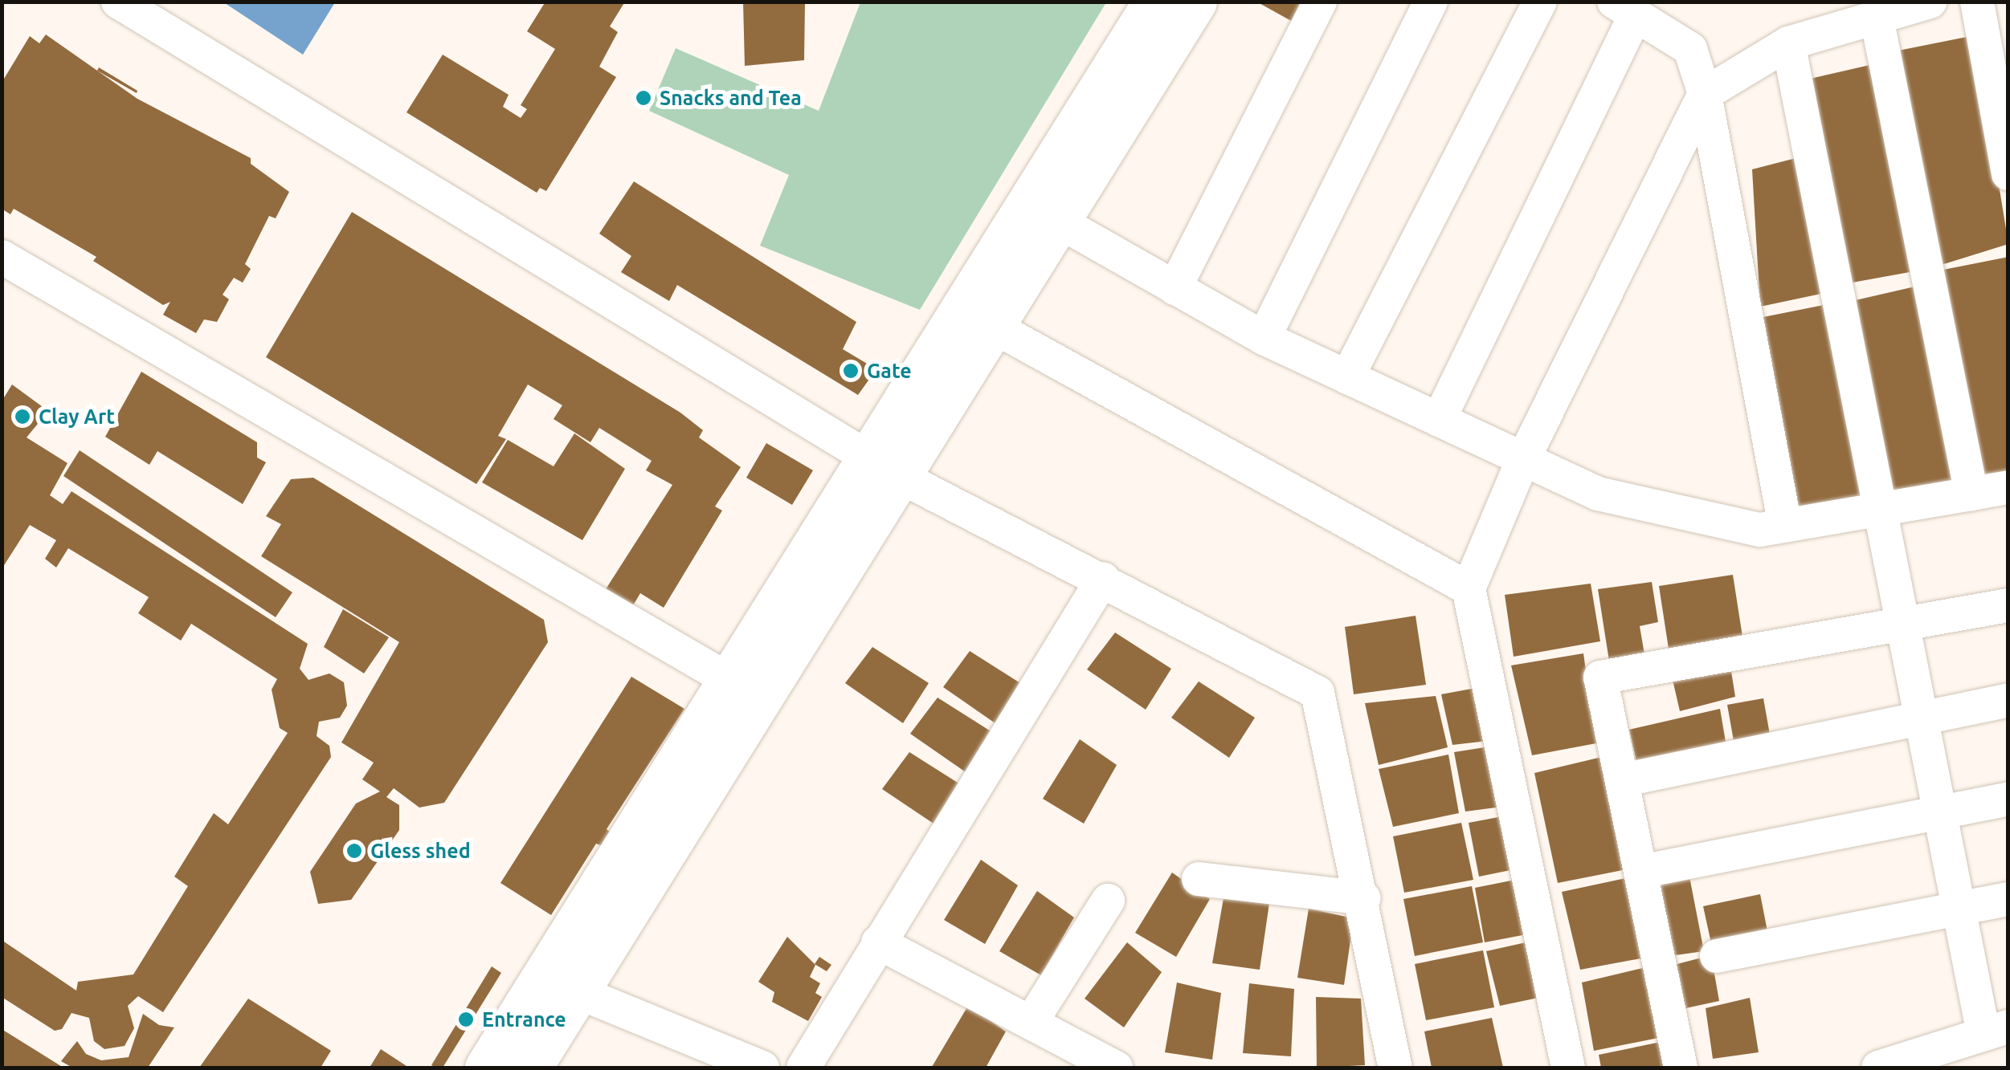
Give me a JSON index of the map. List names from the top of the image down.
{
  "places": [
    "Snacks and Tea",
    "Gate",
    "Clay Art",
    "Gless shed",
    "Entrance"
  ]
}
